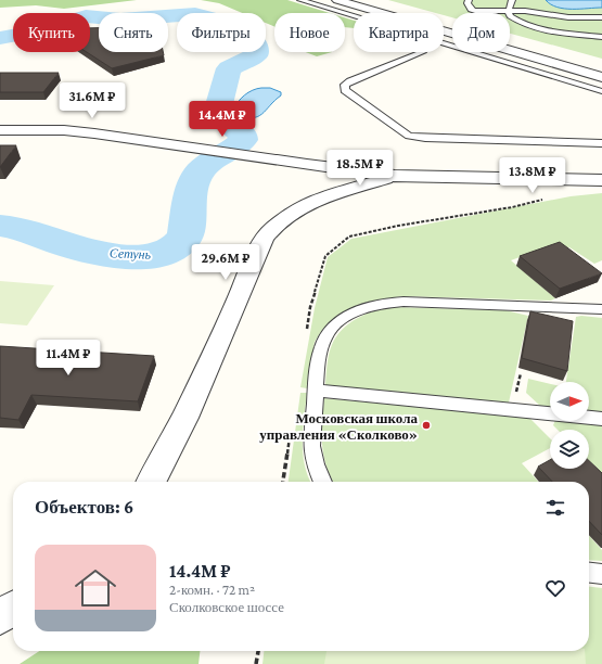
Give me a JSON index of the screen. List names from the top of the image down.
{
  "water": ["Сетунь"],
  "places": ["Московская школа управления «Сколково»"],
  "north": "right",
  "page": {
    "chip": [
      "Купить",
      "Снять",
      "Фильтры",
      "Новое",
      "Квартира",
      "Дом"
    ],
    "price": [
      "31.6M ₽",
      "14.4M ₽",
      "18.5M ₽",
      "13.8M ₽",
      "29.6M ₽",
      "11.4M ₽"
    ],
    "heading": "Объектов: 6",
    "list": [
      {
        "name": "14.4M ₽",
        "note": "2-комн. · 72 m² · Сколковское шоссе"
      }
    ]
  }
}
